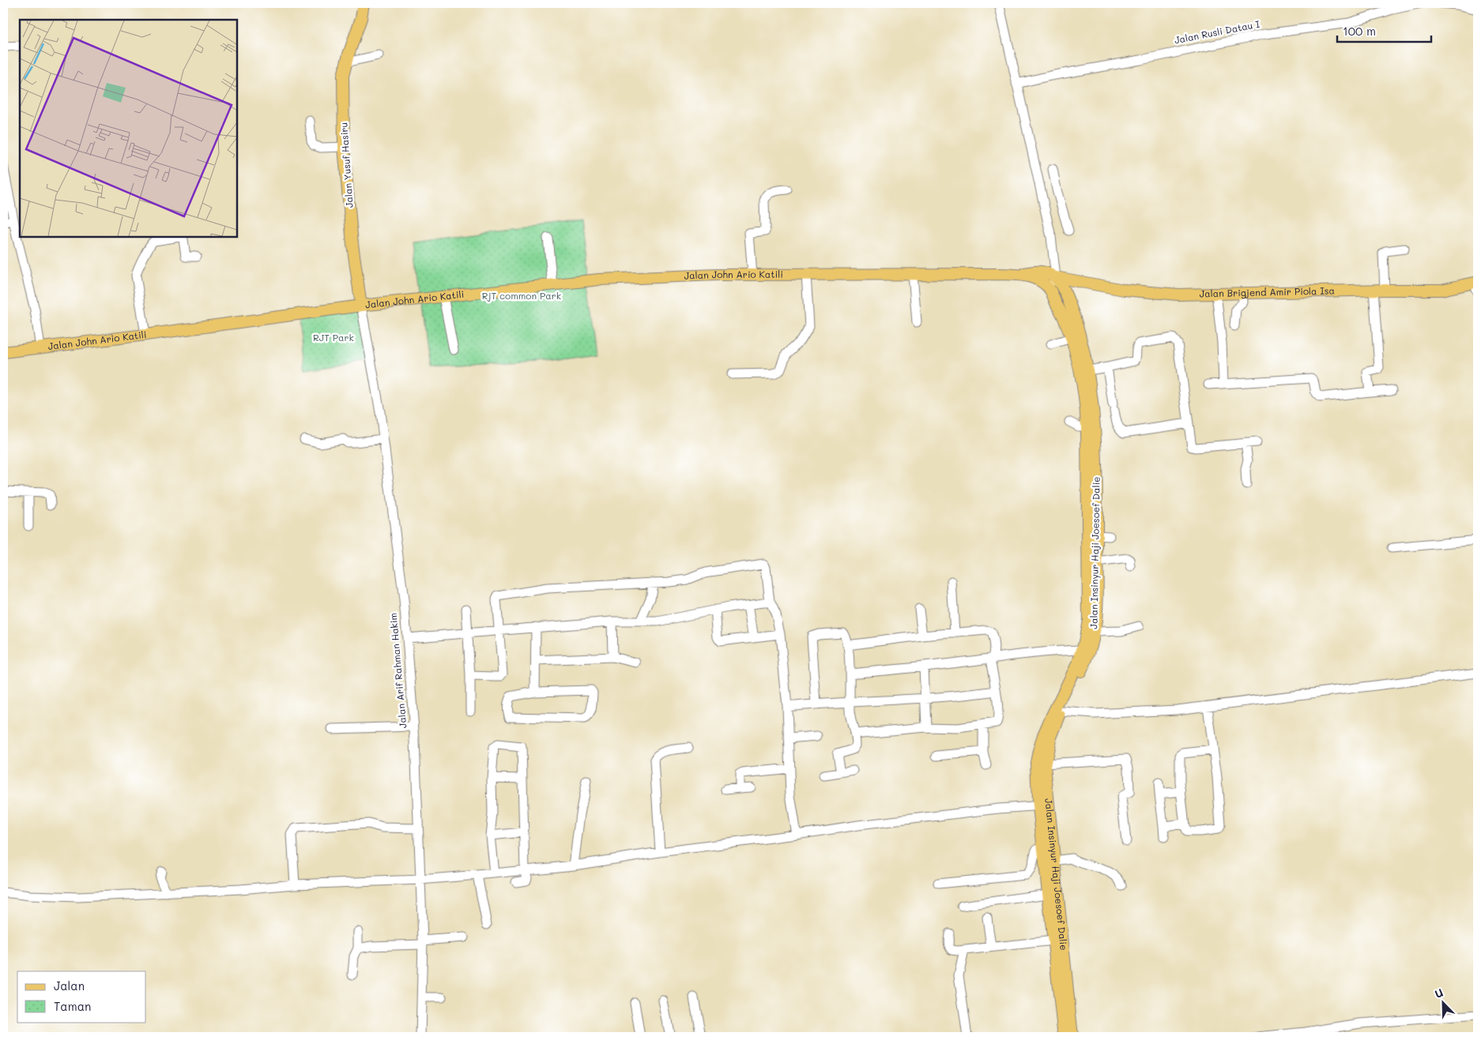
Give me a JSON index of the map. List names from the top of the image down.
{
  "streets": {
    "main road": [
      "Jalan Yusuf Hasiru",
      "Jalan John Ario Katili",
      "Jalan Brigjend Amir Piola Isa",
      "Jalan Insinyur Haji Joesoef Dalie"
    ],
    "street": ["Jalan Rusli Datau I", "Jalan Arif Rahman Hakim"]
  },
  "crossings": [
    ["Jalan Yusuf Hasiru", "Jalan John Ario Katili"],
    ["Jalan Yusuf Hasiru", "Jalan Arif Rahman Hakim"],
    ["Jalan John Ario Katili", "Jalan Brigjend Amir Piola Isa"],
    ["Jalan John Ario Katili", "Jalan Insinyur Haji Joesoef Dalie"],
    ["Jalan John Ario Katili", "Jalan Arif Rahman Hakim"],
    ["Jalan Brigjend Amir Piola Isa", "Jalan Insinyur Haji Joesoef Dalie"]
  ],
  "parks": ["RjT common Park", "RJT Park"],
  "legend": ["Jalan", "Taman"],
  "scale_bar": "100 m",
  "north": "top left"
}
